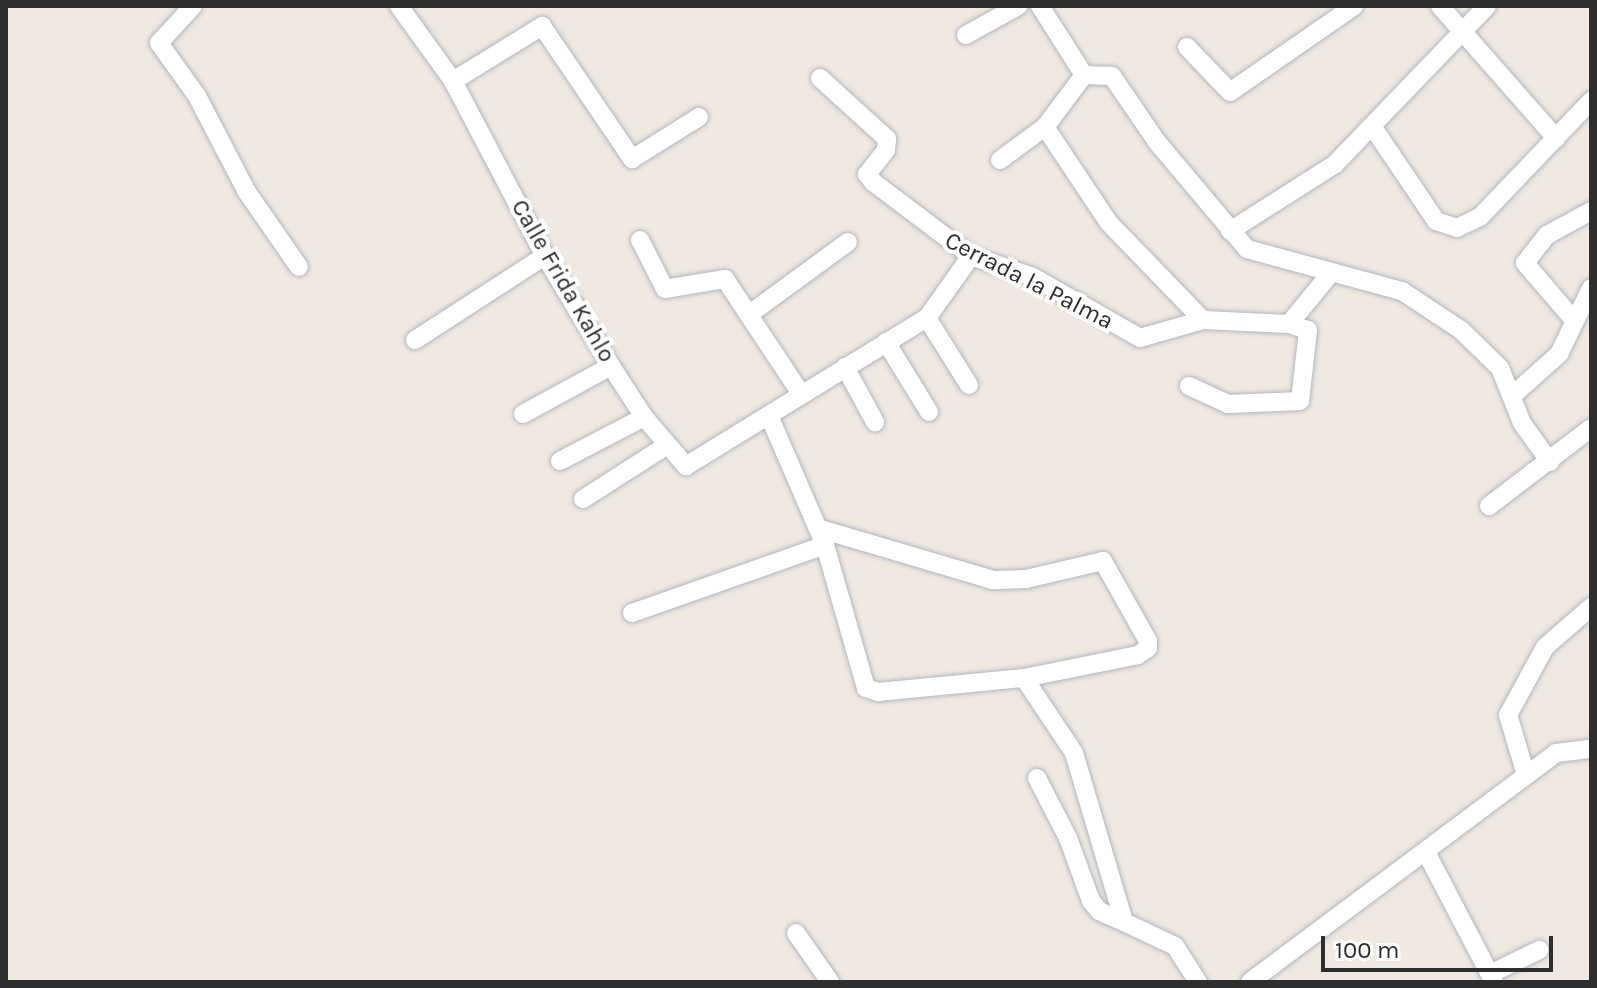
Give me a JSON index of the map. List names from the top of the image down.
{
  "streets": {
    "street": ["Calle Frida Kahlo", "Cerrada la Palma"]
  },
  "scale_bar": "100 m"
}
